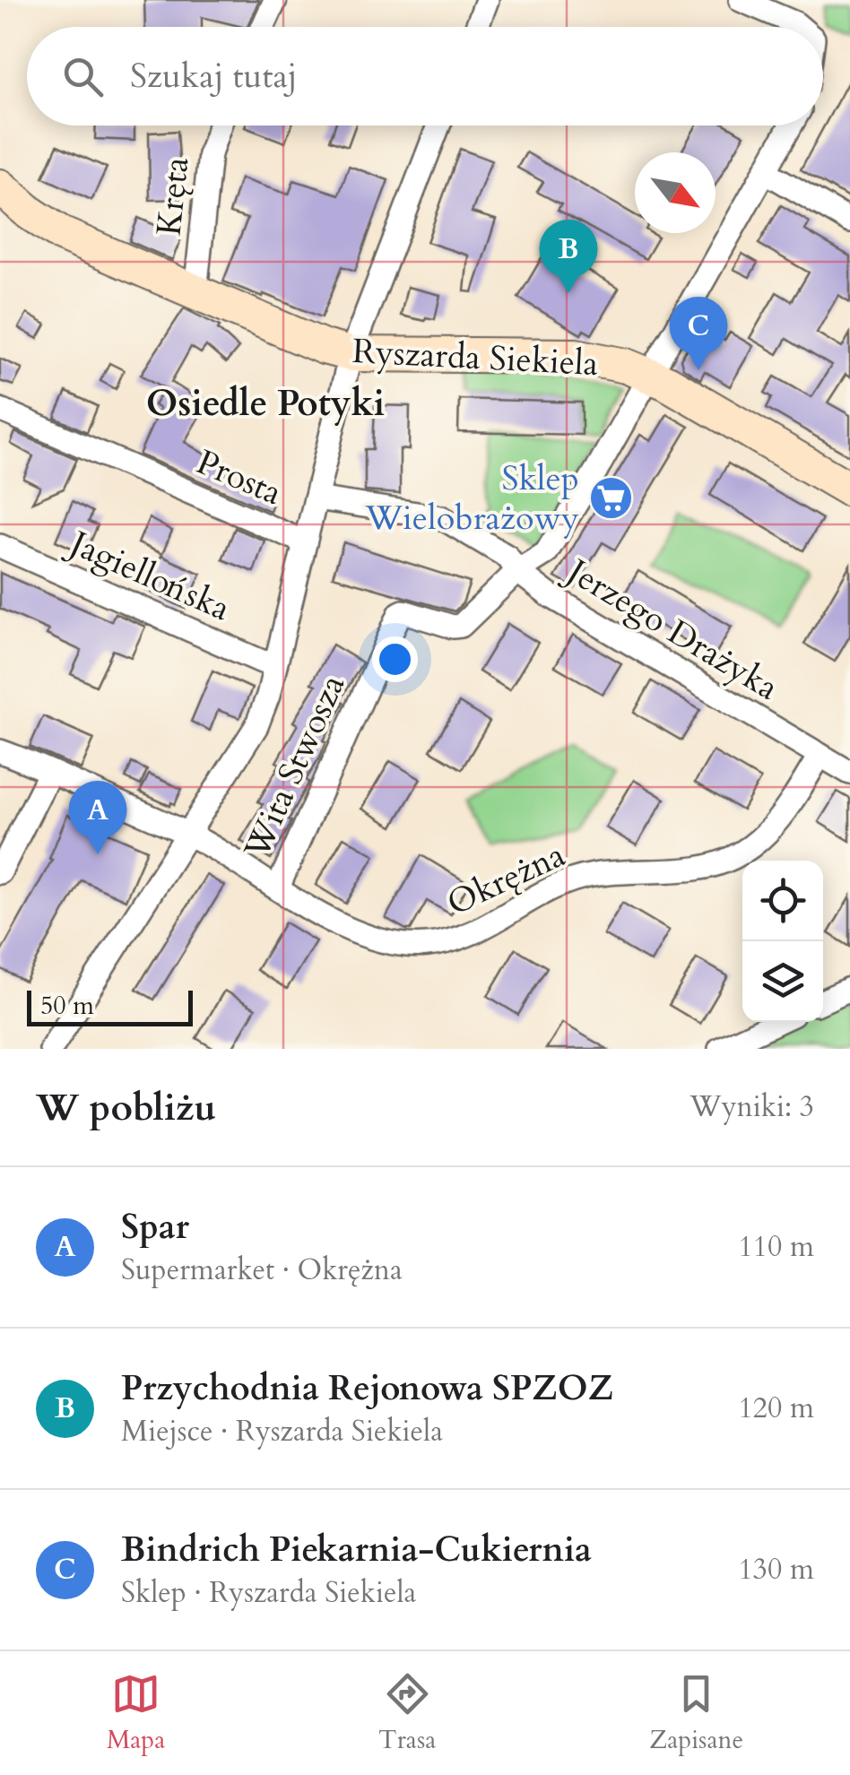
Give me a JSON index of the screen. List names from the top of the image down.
{
  "streets": {
    "street": [
      "Kręta",
      "Ryszarda Siekiela",
      "Prosta",
      "Jagiellońska",
      "Jerzego Drażyka",
      "Wita Stwosza",
      "Okrężna"
    ]
  },
  "crossings": [
    ["Kręta", "Ryszarda Siekiela"],
    ["Ryszarda Siekiela", "Wita Stwosza"],
    ["Jerzego Drażyka", "Wita Stwosza"],
    ["Jerzego Drażyka", "Okrężna"],
    ["Wita Stwosza", "Okrężna"]
  ],
  "districts": ["Osiedle Potyki"],
  "places": {
    "supermarket": ["Sklep Wielobrażowy"]
  },
  "scale_bar": "50 m",
  "north": "bottom right",
  "page": {
    "search": "Szukaj tutaj",
    "pins": ["B", "C", "A"],
    "scale": "50 m",
    "heading": ["W pobliżu", "Wyniki: 3"],
    "list": [
      {
        "mark": "A",
        "name": "Spar",
        "note": "Supermarket · Okrężna",
        "value": "110 m"
      },
      {
        "mark": "B",
        "name": "Przychodnia Rejonowa SPZOZ",
        "note": "Miejsce · Ryszarda Siekiela",
        "value": "120 m"
      },
      {
        "mark": "C",
        "name": "Bindrich Piekarnia-Cukiernia",
        "note": "Sklep · Ryszarda Siekiela",
        "value": "130 m"
      }
    ],
    "nav": ["Mapa", "Trasa", "Zapisane"]
  }
}
